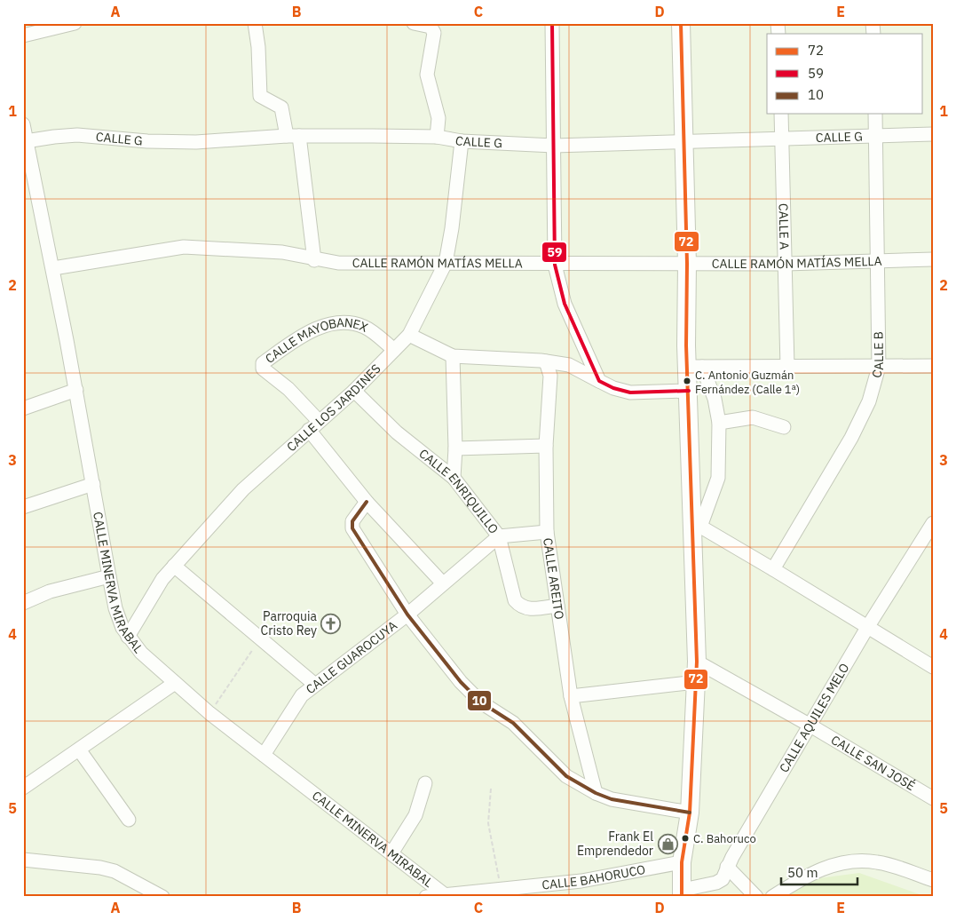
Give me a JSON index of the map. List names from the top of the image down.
{
  "streets": {
    "street": [
      "CALLE G",
      "CALLE A",
      "CALLE RAMÓN MATÍAS MELLA",
      "CALLE MAYOBANEX",
      "CALLE B",
      "CALLE LOS JARDINES",
      "CALLE ENRIQUILLO",
      "CALLE AREITO",
      "CALLE MINERVA MIRABAL",
      "CALLE GUAROCUYA",
      "CALLE AQUILES MELO",
      "CALLE SAN JOSÉ",
      "CALLE BAHORUCO"
    ]
  },
  "crossings": [
    ["CALLE G", "CALLE A"],
    ["CALLE G", "CALLE B"],
    ["CALLE G", "CALLE LOS JARDINES"],
    ["CALLE G", "CALLE MINERVA MIRABAL"],
    ["CALLE A", "CALLE RAMÓN MATÍAS MELLA"],
    ["CALLE RAMÓN MATÍAS MELLA", "CALLE B"],
    ["CALLE RAMÓN MATÍAS MELLA", "CALLE LOS JARDINES"],
    ["CALLE RAMÓN MATÍAS MELLA", "CALLE MINERVA MIRABAL"],
    ["CALLE MAYOBANEX", "CALLE LOS JARDINES"],
    ["CALLE LOS JARDINES", "CALLE ENRIQUILLO"],
    ["CALLE LOS JARDINES", "CALLE MINERVA MIRABAL"],
    ["CALLE ENRIQUILLO", "CALLE AREITO"],
    ["CALLE ENRIQUILLO", "CALLE GUAROCUYA"],
    ["CALLE MINERVA MIRABAL", "CALLE GUAROCUYA"],
    ["CALLE MINERVA MIRABAL", "CALLE BAHORUCO"],
    ["CALLE AQUILES MELO", "CALLE SAN JOSÉ"]
  ],
  "places": {
    "other": ["C. Antonio Guzmán Fernández (Calle 1ª)", "C. Bahoruco"],
    "church": ["Parroquia Cristo Rey"],
    "shop": ["Frank El Emprendedor"]
  },
  "lines": ["transit line 72", "transit line 59", "transit line 10"],
  "legend": ["72", "59", "10"],
  "scale_bar": "50 m",
  "grid": {
    "columns": [
      "A",
      "B",
      "C",
      "D",
      "E"
    ],
    "rows": [
      "1",
      "2",
      "3",
      "4",
      "5"
    ]
  }
}
